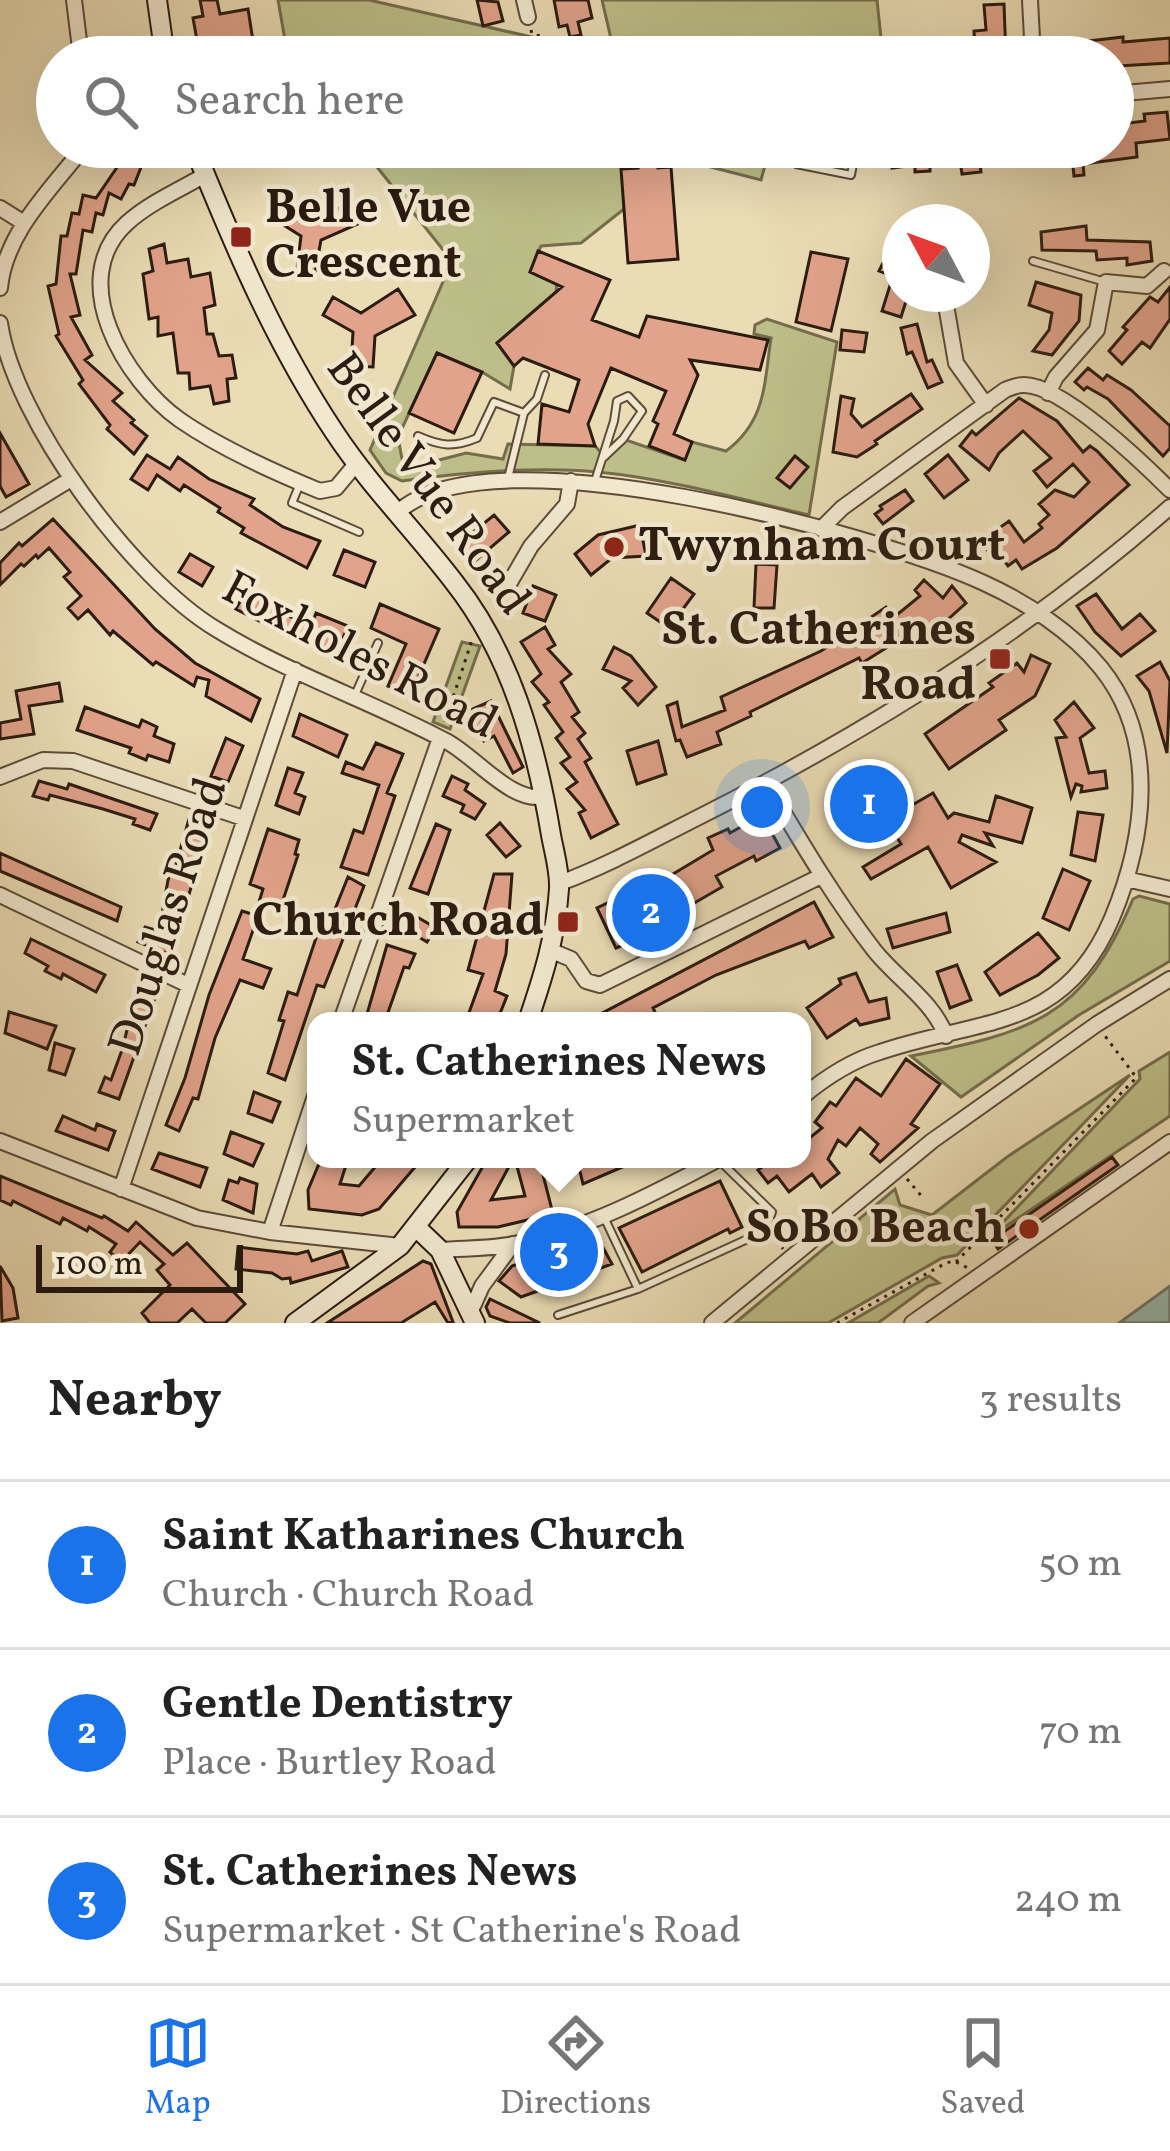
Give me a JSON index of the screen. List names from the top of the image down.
{
  "streets": {
    "main road": ["Belle Vue Road"],
    "street": ["Foxholes Road", "Douglas Road"]
  },
  "crossings": [
    ["Belle Vue Road", "Foxholes Road"],
    ["Foxholes Road", "Douglas Road"]
  ],
  "places": {
    "transit": ["Belle Vue Crescent", "St. Catherines Road", "Church Road"],
    "other": ["Twynham Court", "SoBo Beach"]
  },
  "scale_bar": "100 m",
  "north": "top left",
  "page": {
    "search": "Search here",
    "pins": ["1", "2", "3"],
    "popup": ["St. Catherines News", "Supermarket"],
    "scale": "100 m",
    "heading": ["Nearby", "3 results"],
    "list": [
      {
        "mark": "1",
        "name": "Saint Katharines Church",
        "note": "Church · Church Road",
        "value": "50 m"
      },
      {
        "mark": "2",
        "name": "Gentle Dentistry",
        "note": "Place · Burtley Road",
        "value": "70 m"
      },
      {
        "mark": "3",
        "name": "St. Catherines News",
        "note": "Supermarket · St Catherine's Road",
        "value": "240 m"
      }
    ],
    "nav": ["Map", "Directions", "Saved"]
  }
}
